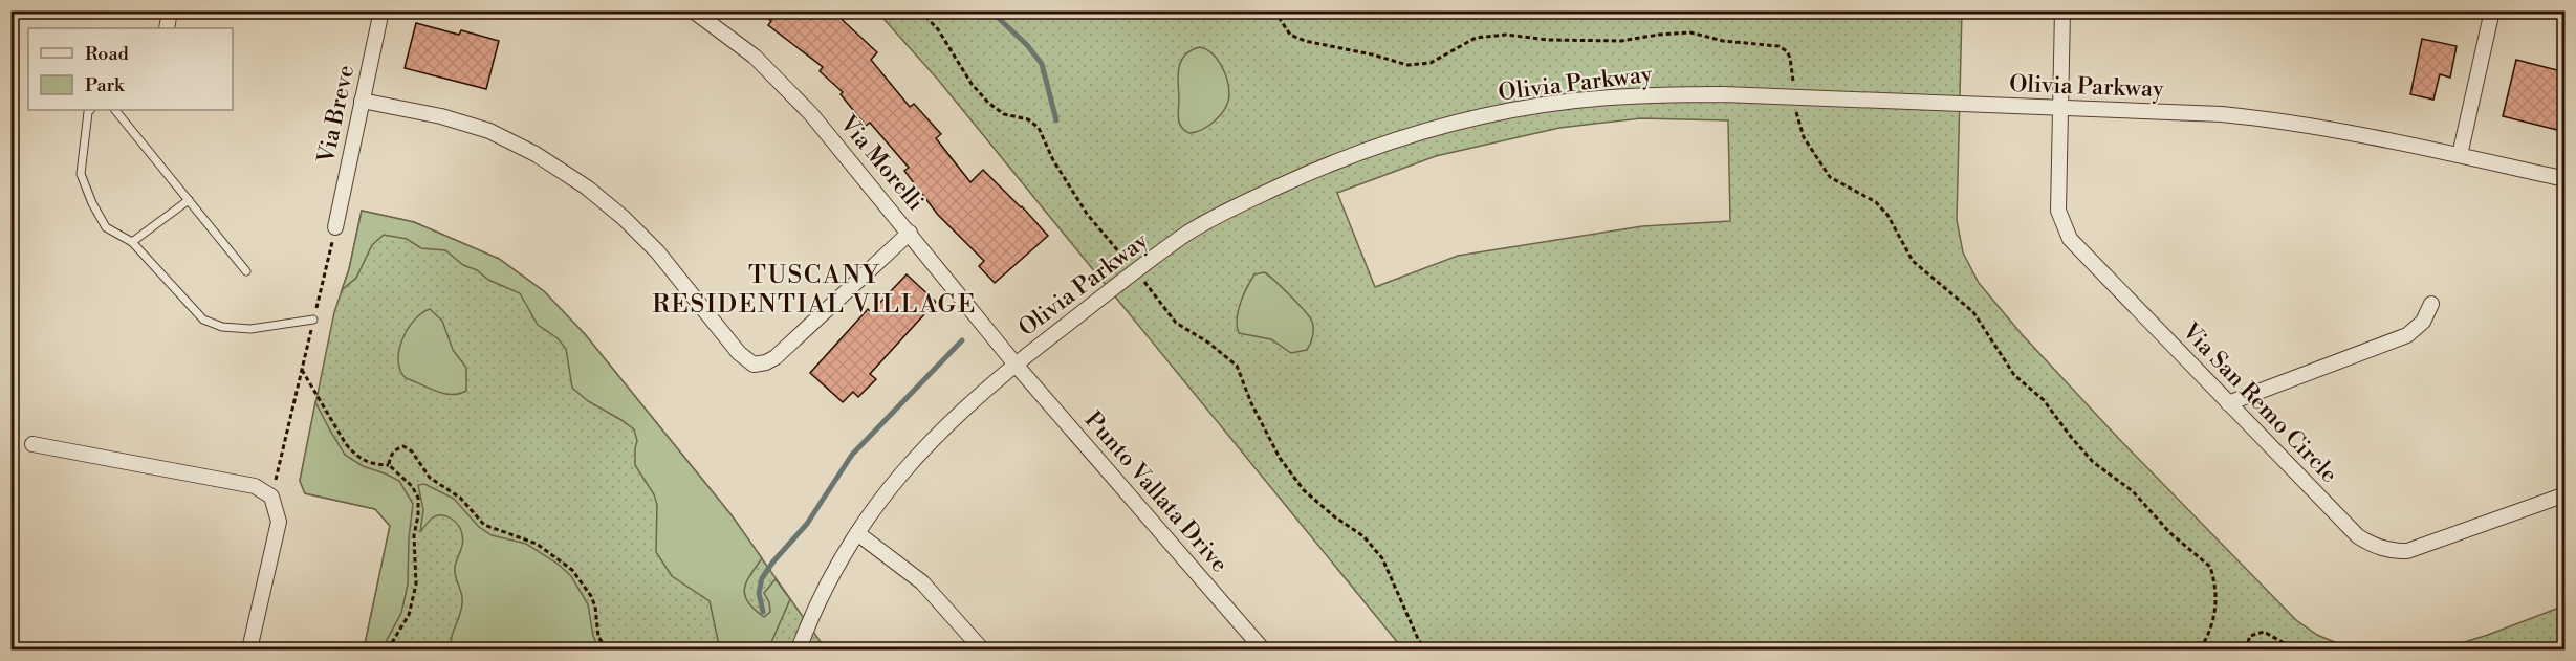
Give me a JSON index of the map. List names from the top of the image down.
{
  "streets": {
    "street": [
      "Olivia Parkway",
      "Via Breve",
      "Via Morelli",
      "Via San Remo Circle",
      "Punto Vallata Drive"
    ]
  },
  "crossings": [
    ["Olivia Parkway", "Via Morelli"],
    ["Olivia Parkway", "Via San Remo Circle"],
    ["Olivia Parkway", "Punto Vallata Drive"],
    ["Via Morelli", "Punto Vallata Drive"]
  ],
  "districts": ["TUSCANY RESIDENTIAL VILLAGE"],
  "legend": ["Road", "Park"]
}
